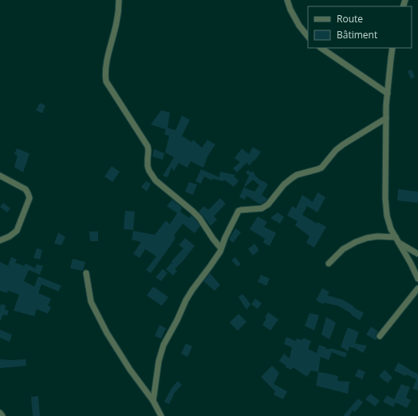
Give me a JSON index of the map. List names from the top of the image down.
{
  "legend": ["Route", "Bâtiment"]
}
